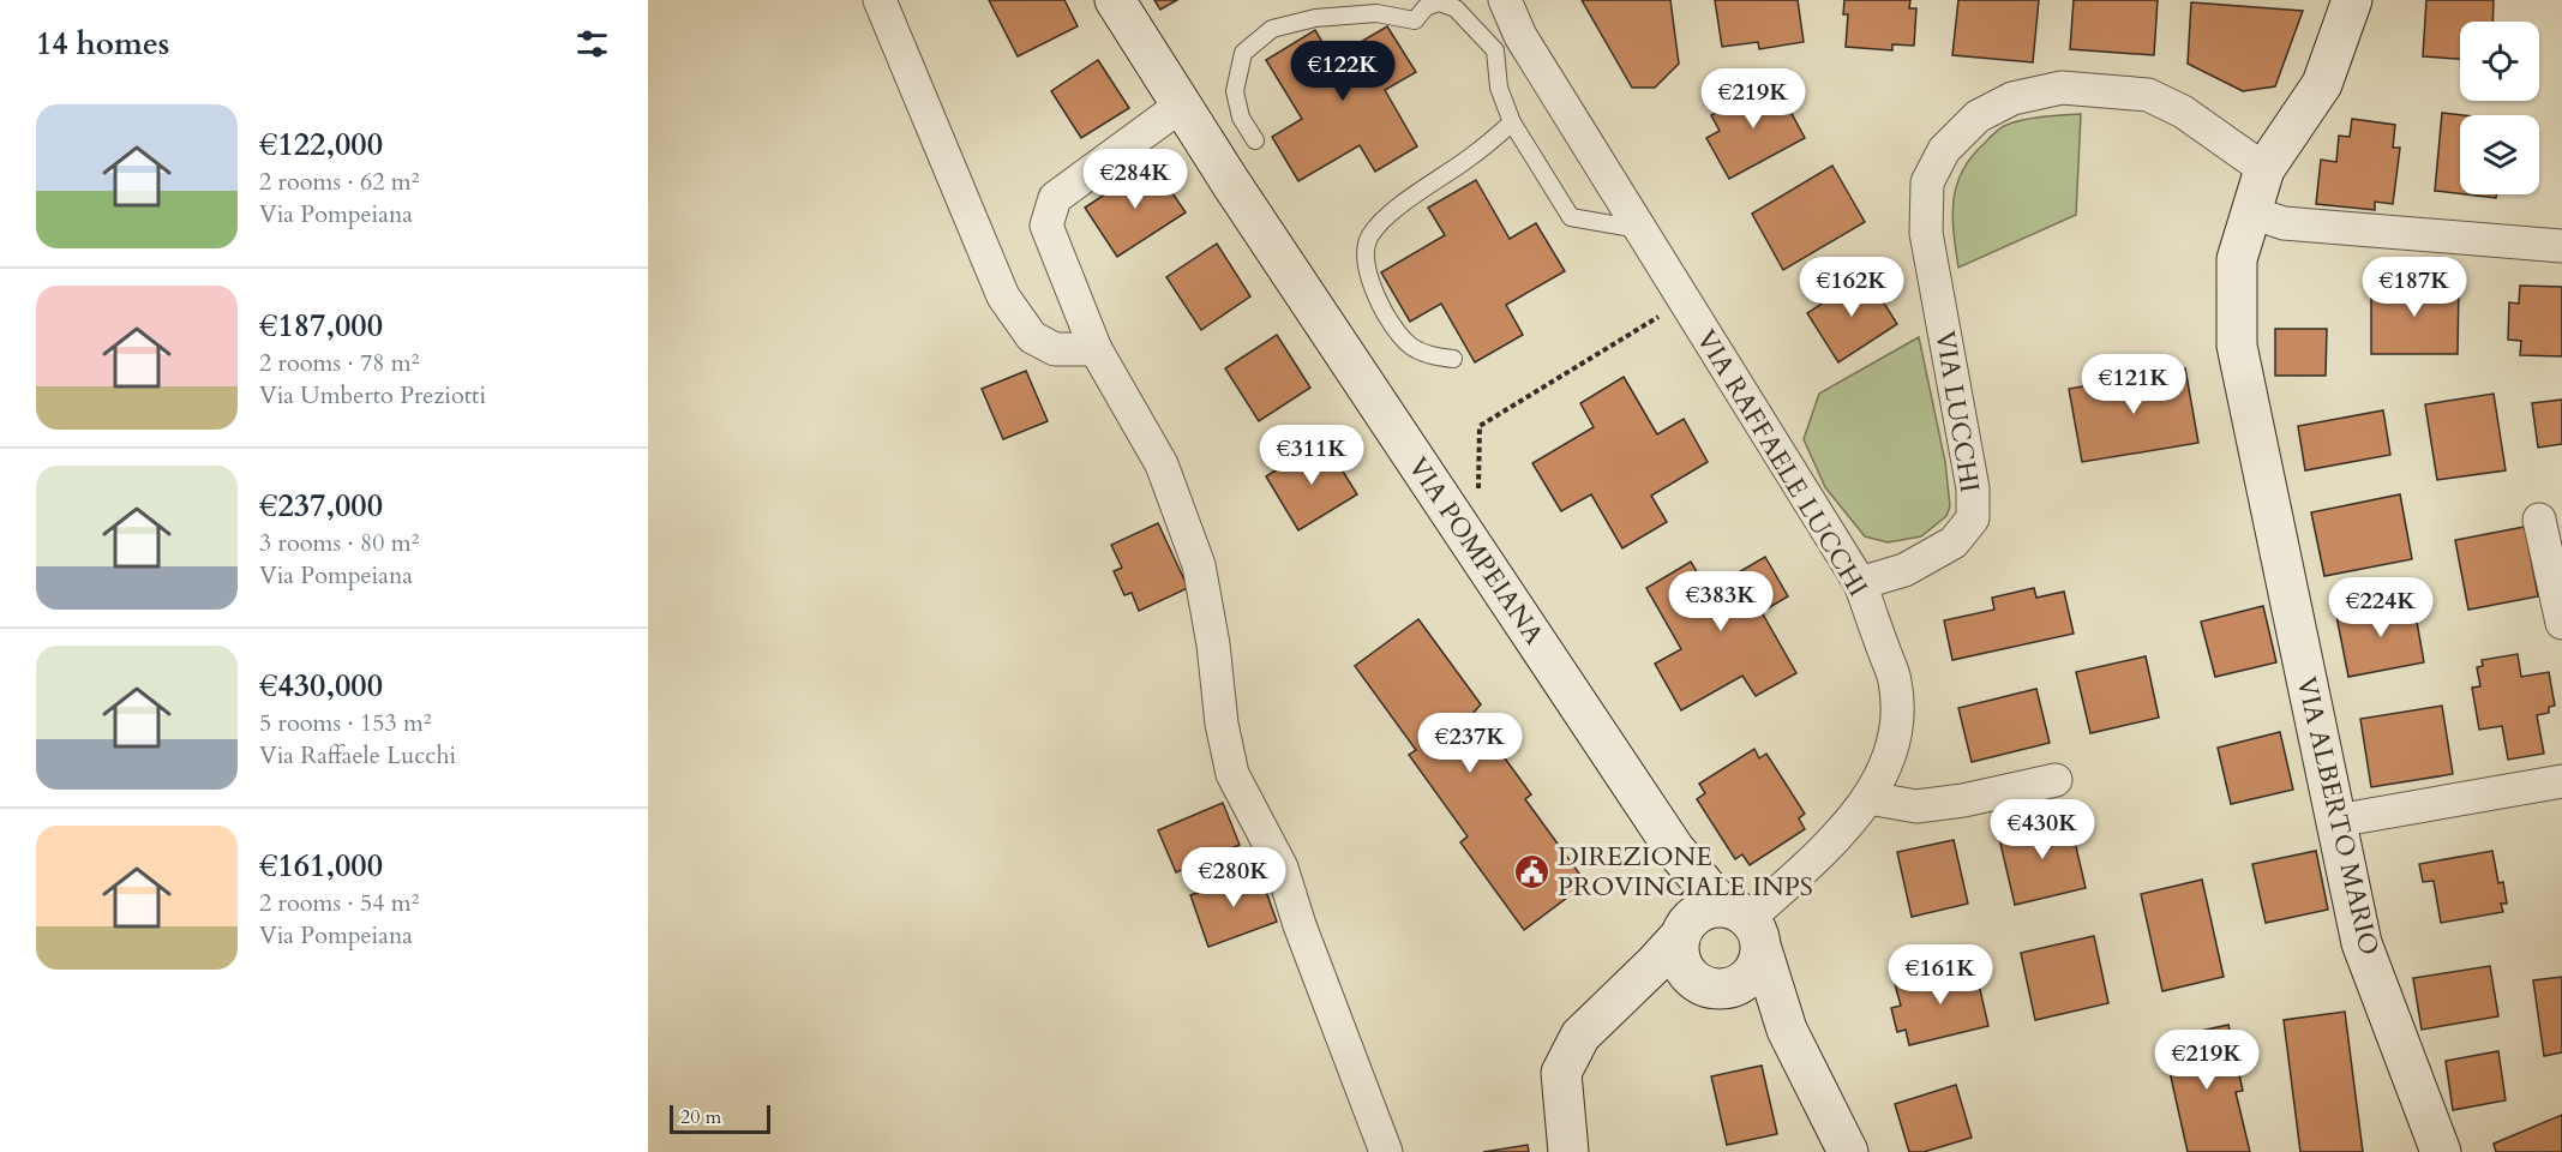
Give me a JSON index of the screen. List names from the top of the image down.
{
  "streets": {
    "main road": ["VIA POMPEIANA", "VIA ALBERTO MARIO"],
    "street": ["VIA LUCCHI", "VIA RAFFAELE LUCCHI"]
  },
  "crossings": [
    ["VIA LUCCHI", "VIA RAFFAELE LUCCHI"],
    ["VIA RAFFAELE LUCCHI", "VIA POMPEIANA"]
  ],
  "places": {
    "public building": ["DIREZIONE PROVINCIALE INPS"]
  },
  "scale_bar": "20 m",
  "page": {
    "heading": "14 homes",
    "price": [
      "€122K",
      "€219K",
      "€284K",
      "€162K",
      "€187K",
      "€121K",
      "€311K",
      "€383K",
      "€224K",
      "€237K",
      "€430K",
      "€280K",
      "€161K",
      "€219K"
    ],
    "list": [
      {
        "name": "€122,000",
        "note": "2 rooms · 62 m² · Via Pompeiana"
      },
      {
        "name": "€187,000",
        "note": "2 rooms · 78 m² · Via Umberto Preziotti"
      },
      {
        "name": "€237,000",
        "note": "3 rooms · 80 m² · Via Pompeiana"
      },
      {
        "name": "€430,000",
        "note": "5 rooms · 153 m² · Via Raffaele Lucchi"
      },
      {
        "name": "€161,000",
        "note": "2 rooms · 54 m² · Via Pompeiana"
      }
    ],
    "scale": "20 m"
  }
}
